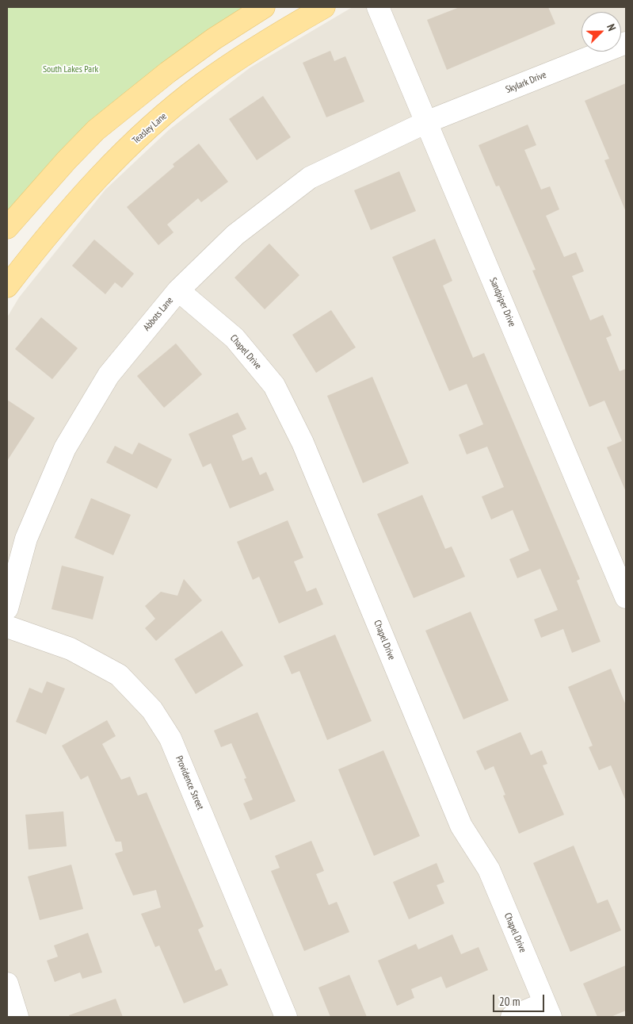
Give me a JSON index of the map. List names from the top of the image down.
{
  "streets": {
    "main road": ["Teasley Lane"],
    "street": [
      "Skylark Drive",
      "Sandpiper Drive",
      "Abbots Lane",
      "Chapel Drive",
      "Providence Street"
    ]
  },
  "crossings": [
    ["Skylark Drive", "Sandpiper Drive"],
    ["Skylark Drive", "Abbots Lane"],
    ["Sandpiper Drive", "Abbots Lane"],
    ["Abbots Lane", "Chapel Drive"]
  ],
  "parks": ["South Lakes Park"],
  "scale_bar": "20 m",
  "north": "top right"
}
